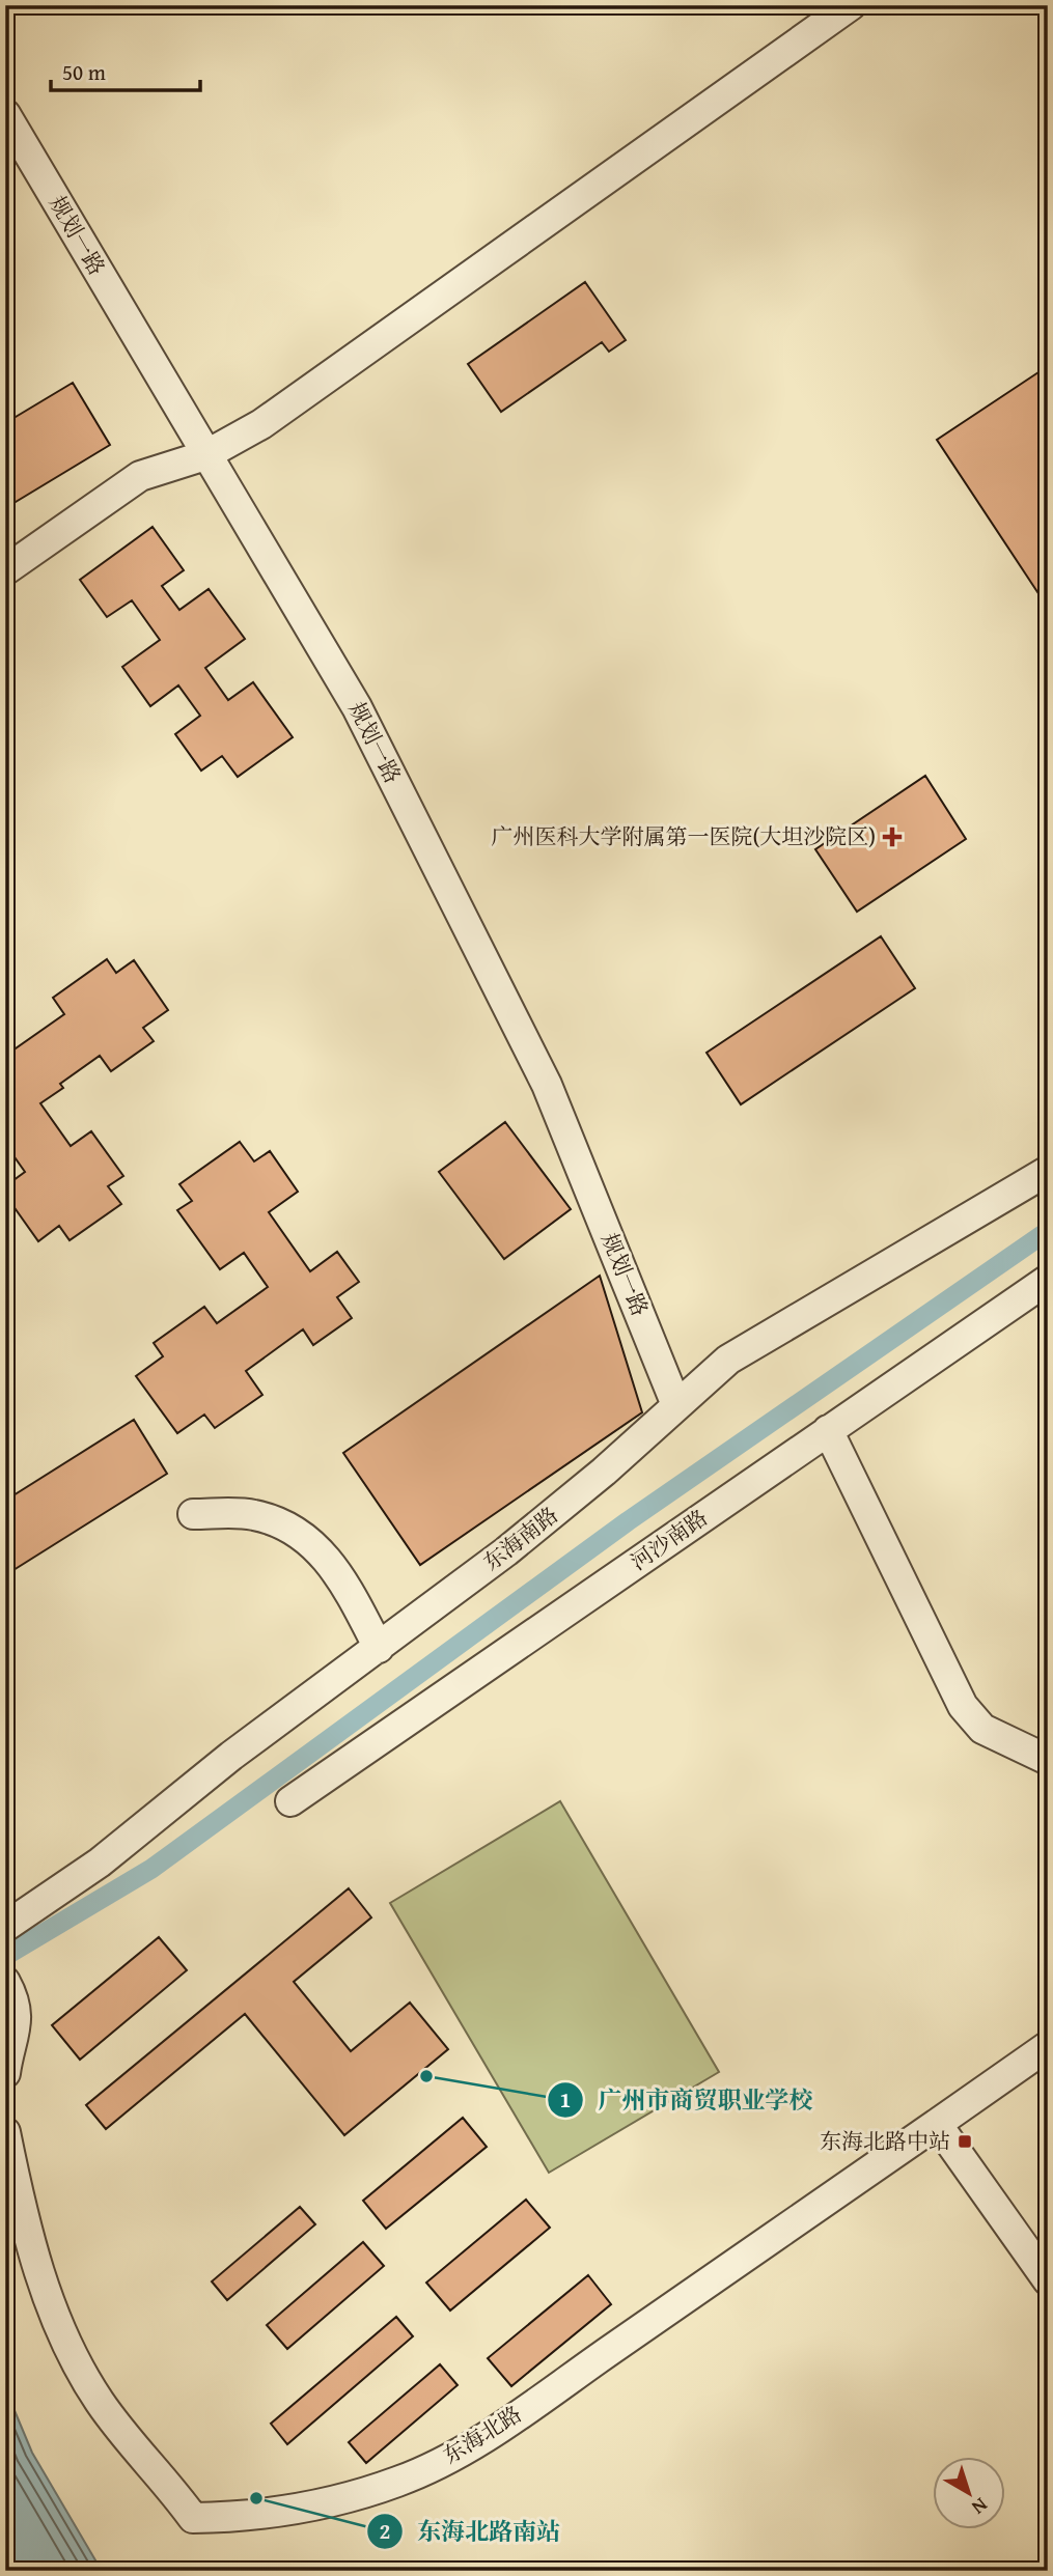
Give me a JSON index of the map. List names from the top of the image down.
{
  "streets": {
    "street": [
      "规划一路",
      "东海南路",
      "河沙南路",
      "东海北路"
    ]
  },
  "crossings": [
    ["规划一路", "东海南路"]
  ],
  "places": {
    "health": ["广州医科大学附属第一医院(大坦沙院区)"],
    "other": ["广州市商贸职业学校", "东海北路南站"],
    "transit": ["东海北路中站"]
  },
  "scale_bar": "50 m",
  "north": "bottom right"
}
